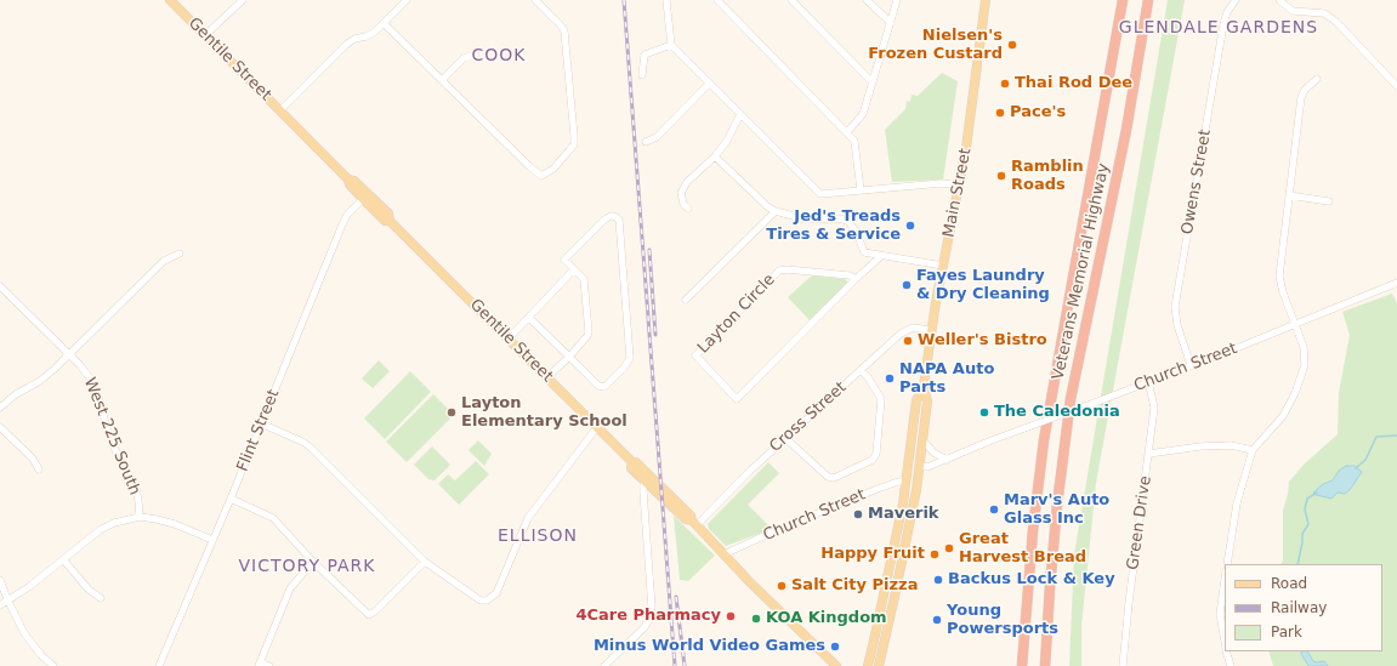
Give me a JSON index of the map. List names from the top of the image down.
{
  "streets": {
    "highway": ["Veterans Memorial Highway"],
    "main road": ["Gentile Street", "Main Street"],
    "street": [
      "Owens Street",
      "Layton Circle",
      "Church Street",
      "Cross Street",
      "Flint Street",
      "West 225 South",
      "Green Drive"
    ]
  },
  "crossings": [
    ["Gentile Street", "Church Street"],
    ["Gentile Street", "Cross Street"],
    ["Gentile Street", "Flint Street"],
    ["Owens Street", "Church Street"],
    ["Main Street", "Church Street"],
    ["Main Street", "Cross Street"],
    ["Church Street", "Green Drive"],
    ["Flint Street", "West 225 South"]
  ],
  "districts": [
    "GLENDALE GARDENS",
    "COOK",
    "ELLISON",
    "VICTORY PARK"
  ],
  "places": [
    "Nielsen's Frozen Custard",
    "Thai Rod Dee",
    "Pace's",
    "Ramblin Roads",
    "Jed's Treads Tires & Service",
    "Fayes Laundry & Dry Cleaning",
    "Weller's Bistro",
    "NAPA Auto Parts",
    "Layton Elementary School",
    "The Caledonia",
    "Marv's Auto Glass Inc",
    "Maverik",
    "Great Harvest Bread",
    "Happy Fruit",
    "Backus Lock & Key",
    "Salt City Pizza",
    "4Care Pharmacy",
    "KOA Kingdom",
    "Young Powersports",
    "Minus World Video Games"
  ],
  "legend": ["Road", "Railway", "Park"]
}
